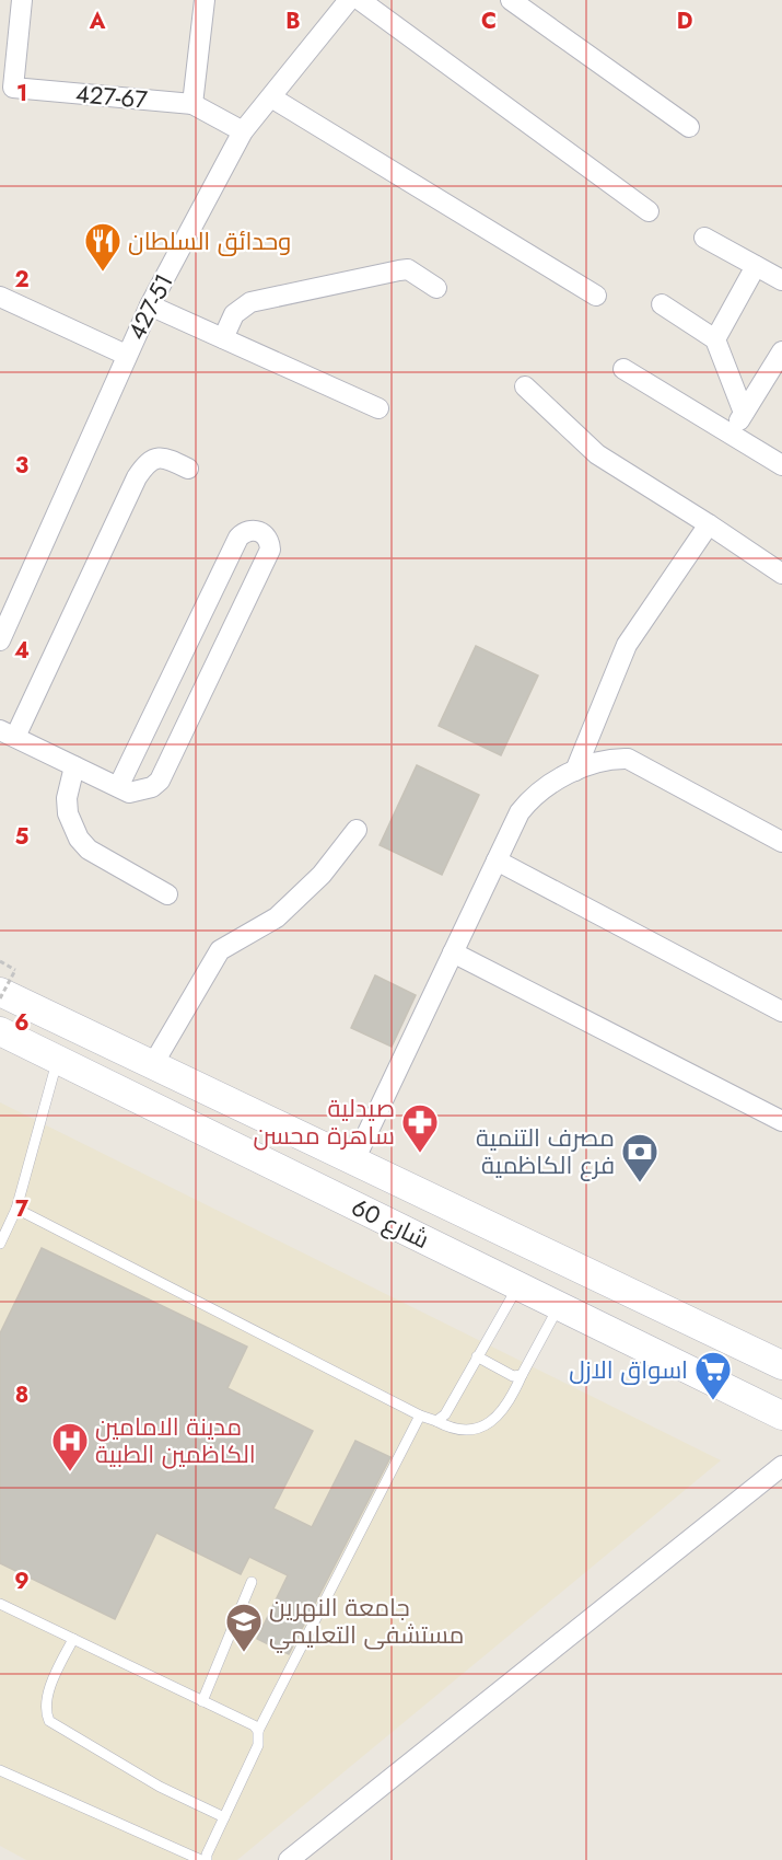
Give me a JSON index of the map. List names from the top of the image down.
{
  "streets": {
    "street": ["427-67", "427-51", "شارع 60"]
  },
  "places": {
    "restaurant": ["وحدائق السلطان"],
    "pharmacy": ["صيدلية ساهرة محسن"],
    "bank": ["مصرف التنمية فرع الكاظمية"],
    "supermarket": ["اسواق الازل"],
    "hospital": ["مدينة الامامين الكاظمين الطبية"],
    "school or university": ["جامعة النهرين مستشفى التعليمي"]
  },
  "grid": {
    "columns": [
      "A",
      "B",
      "C",
      "D"
    ],
    "rows": [
      "1",
      "2",
      "3",
      "4",
      "5",
      "6",
      "7",
      "8",
      "9"
    ]
  }
}
